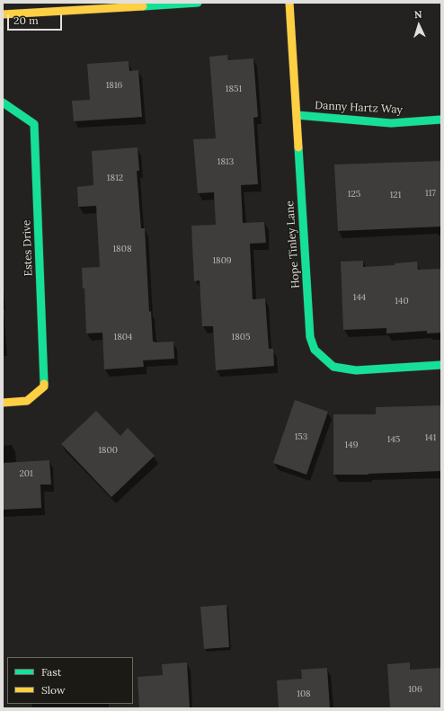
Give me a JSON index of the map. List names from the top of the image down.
{
  "streets": {
    "street": ["Danny Hartz Way", "Hope Tinley Lane", "Estes Drive"]
  },
  "crossings": [
    ["Danny Hartz Way", "Hope Tinley Lane"]
  ],
  "house_numbers": [
    "1816",
    "1851",
    "1813",
    "1812",
    "117",
    "125",
    "121",
    "1808",
    "1809",
    "144",
    "140",
    "1804",
    "1805",
    "153",
    "141",
    "145",
    "149",
    "1800",
    "201",
    "106",
    "108"
  ],
  "legend": ["Fast", "Slow"],
  "scale_bar": "20 m",
  "north": "top"
}
